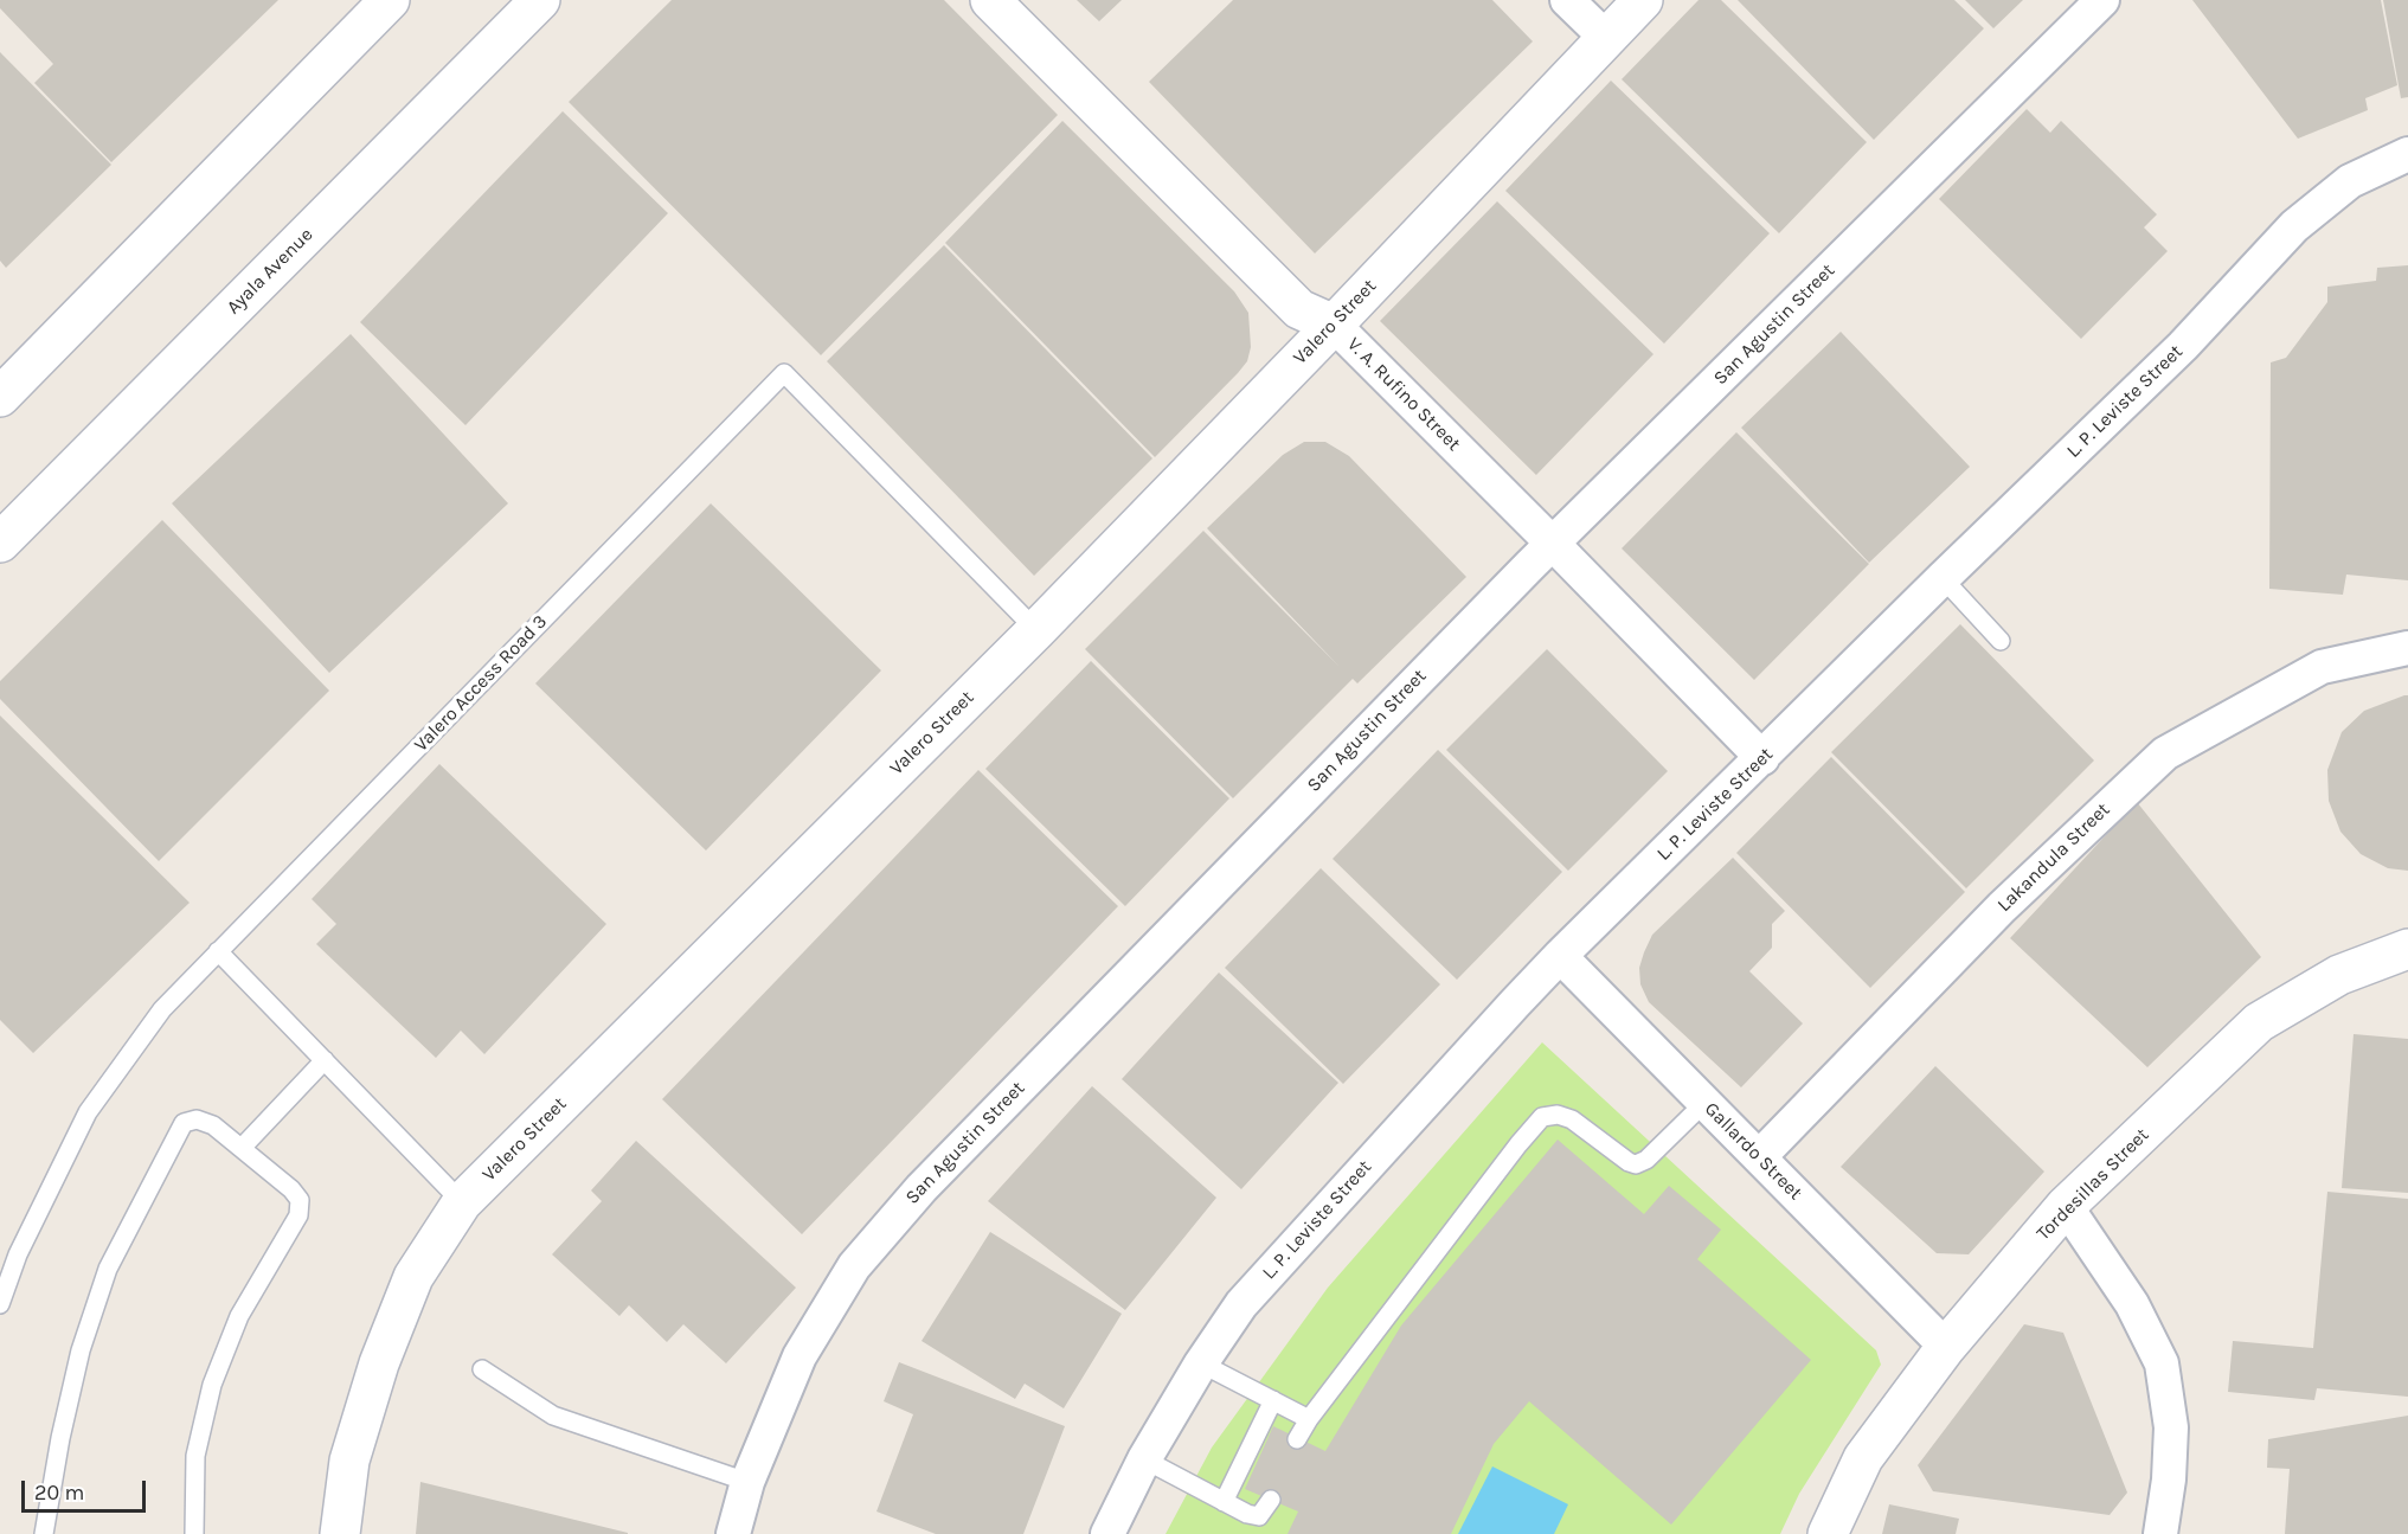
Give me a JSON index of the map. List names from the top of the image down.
{
  "streets": {
    "street": [
      "Ayala Avenue",
      "Valero Street",
      "San Agustin Street",
      "V. A. Rufino Street",
      "L. P. Leviste Street",
      "Lakandula Street",
      "Gallardo Street",
      "Tordesillas Street"
    ],
    "lane": ["Valero Access Road 3"]
  },
  "crossings": [
    ["Valero Street", "V. A. Rufino Street"],
    ["Valero Street", "Valero Access Road 3"],
    ["San Agustin Street", "V. A. Rufino Street"],
    ["V. A. Rufino Street", "L. P. Leviste Street"],
    ["L. P. Leviste Street", "Gallardo Street"],
    ["Lakandula Street", "Gallardo Street"],
    ["Gallardo Street", "Tordesillas Street"]
  ],
  "scale_bar": "20 m"
}
